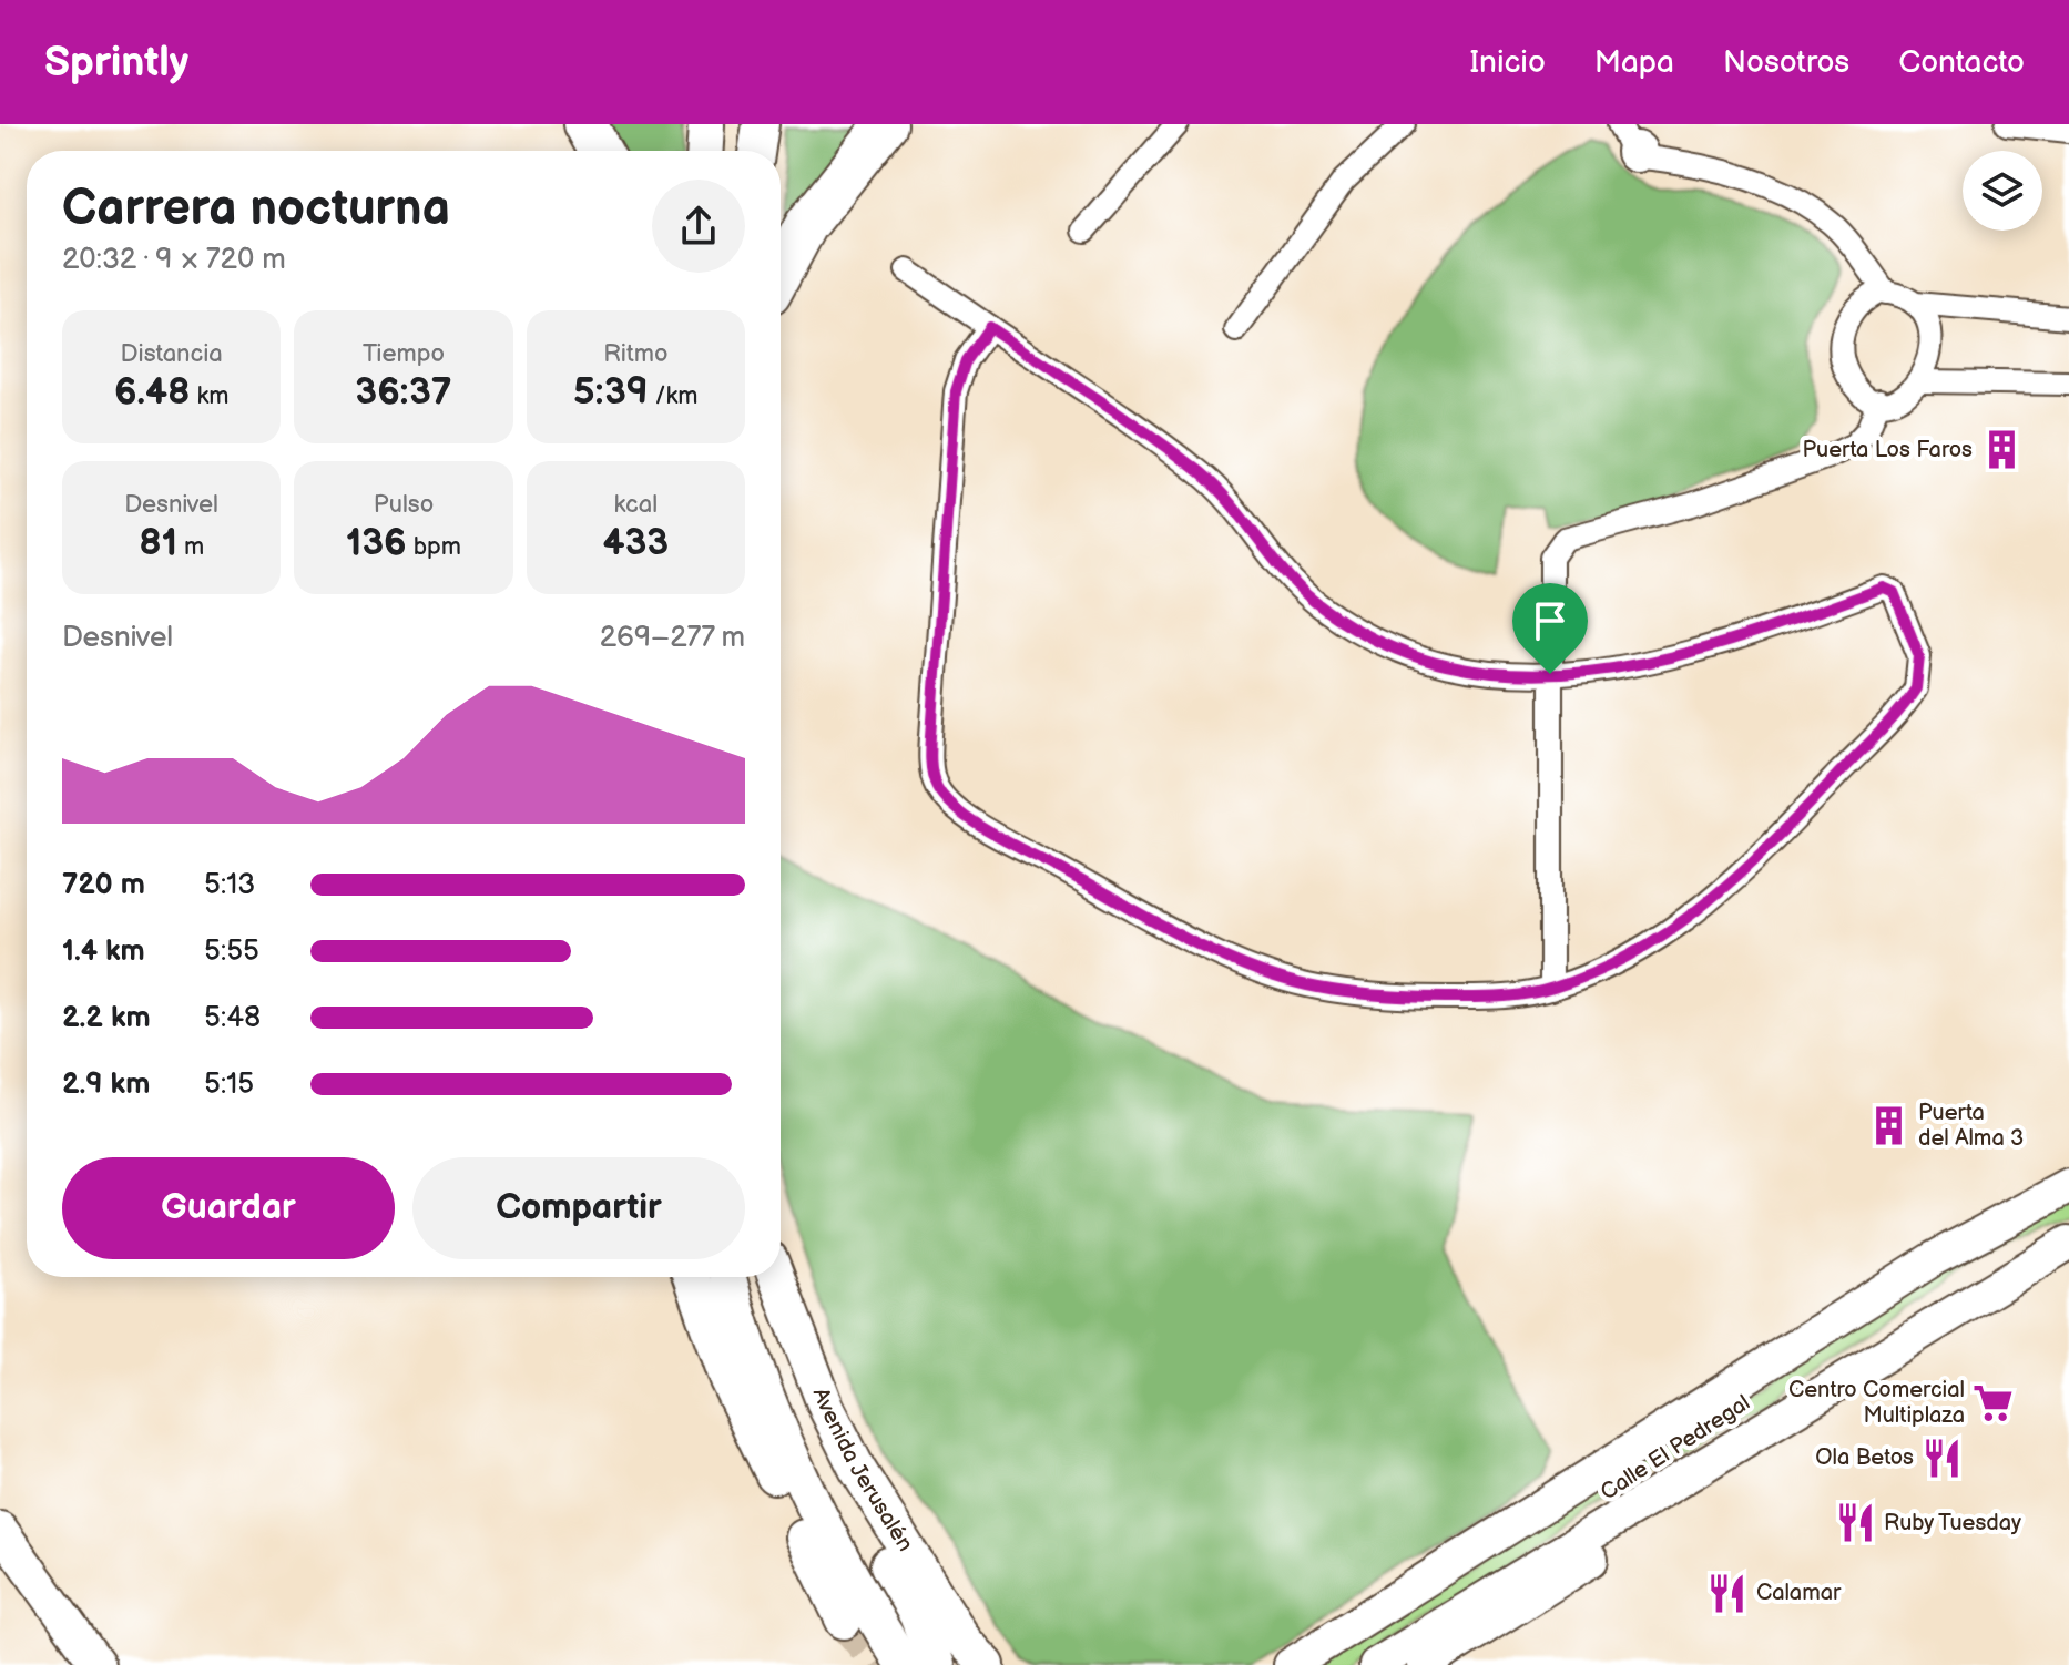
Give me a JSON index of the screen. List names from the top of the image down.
{
  "streets": {
    "main road": ["Calle El Pedregal", "Avenida Jerusalén"]
  },
  "places": {
    "building": ["Puerta Los Faros", "Puerta del Alma 3"],
    "supermarket": ["Centro Comercial Multiplaza"],
    "restaurant": ["Ola Betos", "Ruby Tuesday", "Calamar"]
  },
  "page": {
    "header": "Sprintly",
    "nav": [
      "Inicio",
      "Mapa",
      "Nosotros",
      "Contacto"
    ],
    "heading": ["Carrera nocturna", "20:32 · 9 × 720 m"],
    "stats": [
      ["Distancia", "6.48 km"],
      ["Tiempo", "36:37"],
      ["Ritmo", "5:39 /km"],
      ["Desnivel", "81 m"],
      ["Pulso", "136 bpm"],
      ["kcal", "433"]
    ],
    "chart": ["Desnivel", "269–277 m"],
    "list": [
      {
        "name": "720 m",
        "note": "5:13"
      },
      {
        "name": "1.4 km",
        "note": "5:55"
      },
      {
        "name": "2.2 km",
        "note": "5:48"
      },
      {
        "name": "2.9 km",
        "note": "5:15"
      }
    ],
    "buttons": ["Guardar", "Compartir"]
  }
}
